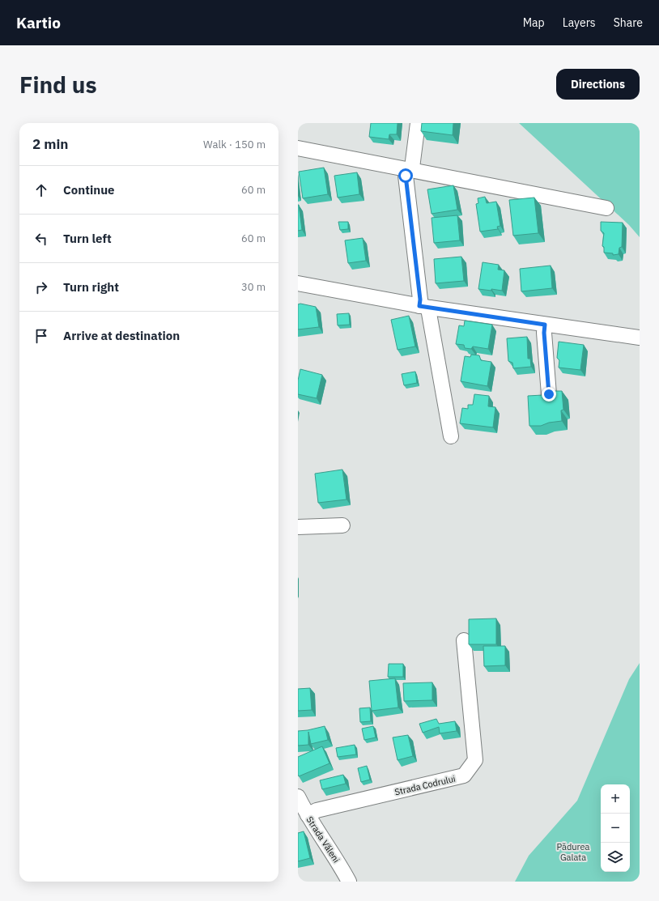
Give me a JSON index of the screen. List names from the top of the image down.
{
  "streets": {
    "street": ["Strada Codrului", "Strada Văleni"]
  },
  "crossings": [
    ["Strada Codrului", "Strada Văleni"]
  ],
  "parks": ["Pădurea Galata"],
  "page": {
    "header": "Kartio",
    "nav": ["Map", "Layers", "Share"],
    "buttons": "Directions",
    "title": "Find us",
    "heading": ["2 min", "Walk · 150 m"],
    "list": [
      ["Continue", "60 m"],
      ["Turn left", "60 m"],
      ["Turn right", "30 m"],
      "Arrive at destination"
    ],
    "map_buttons": ["+", "−"]
  }
}
